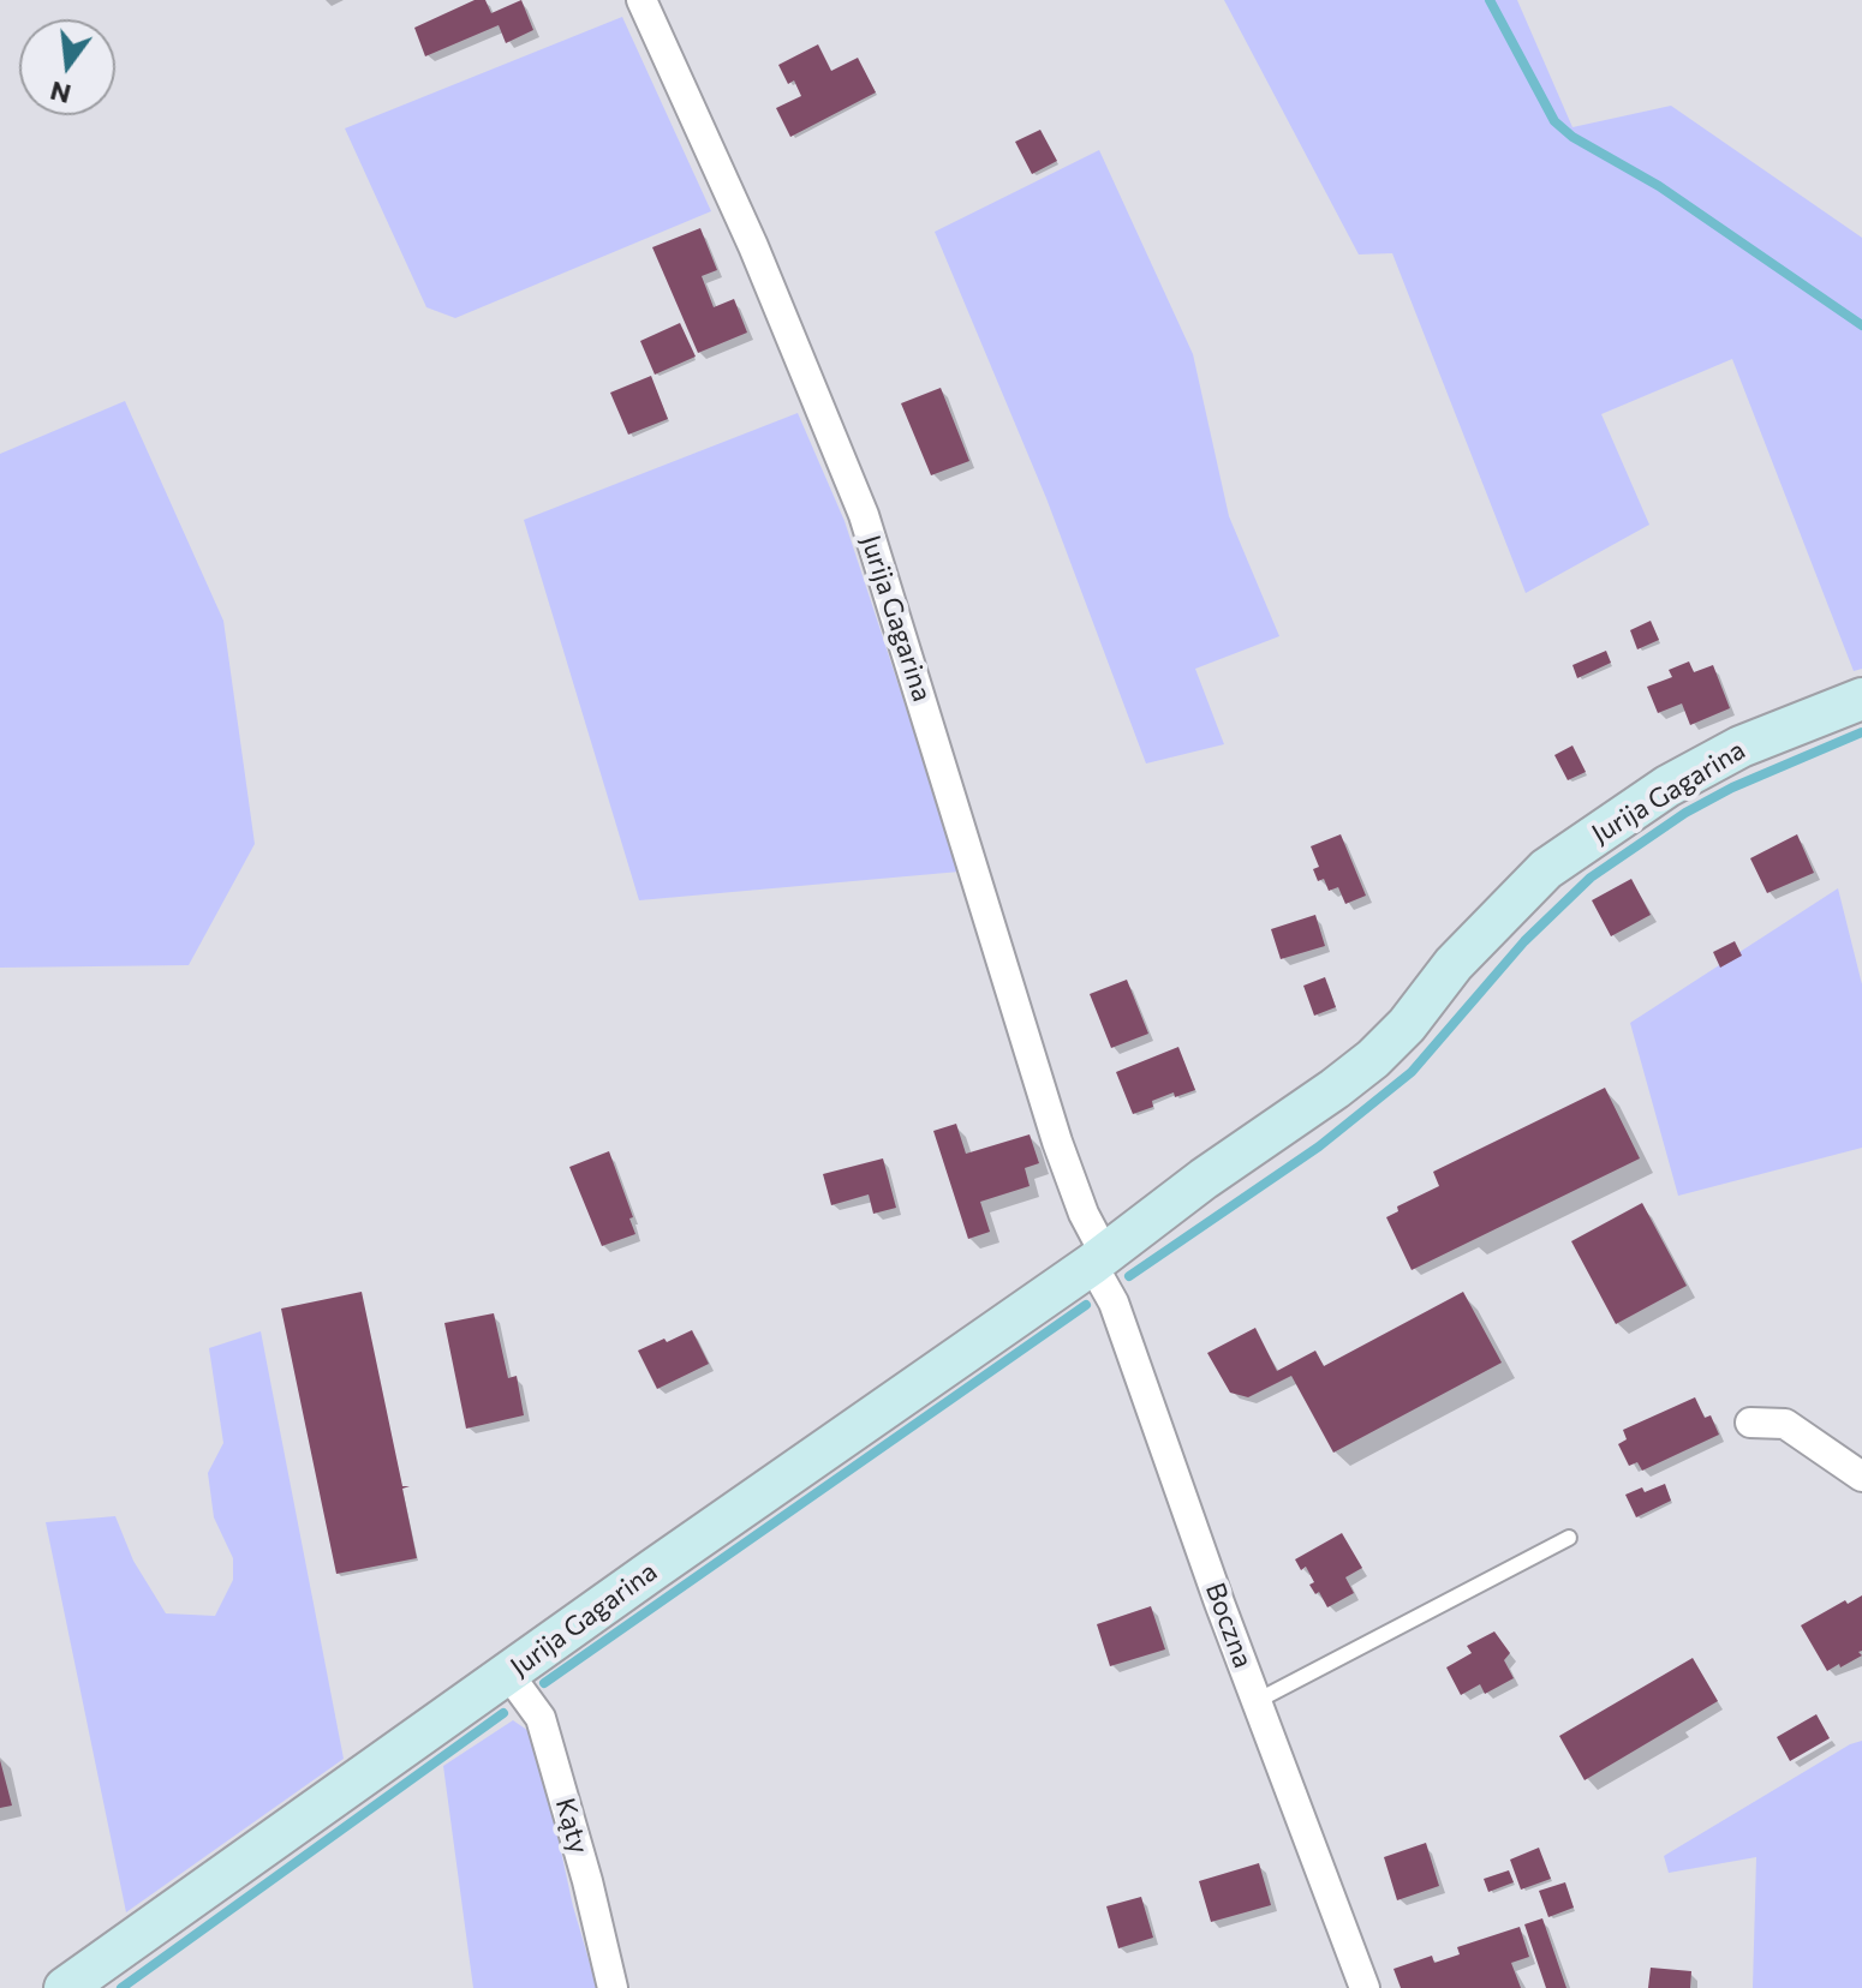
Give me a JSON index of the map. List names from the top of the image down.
{
  "streets": {
    "street": ["Jurija Gagarina", "Boczna", "Kąty"]
  },
  "crossings": [
    ["Jurija Gagarina", "Boczna"],
    ["Jurija Gagarina", "Kąty"]
  ],
  "north": "bottom"
}
